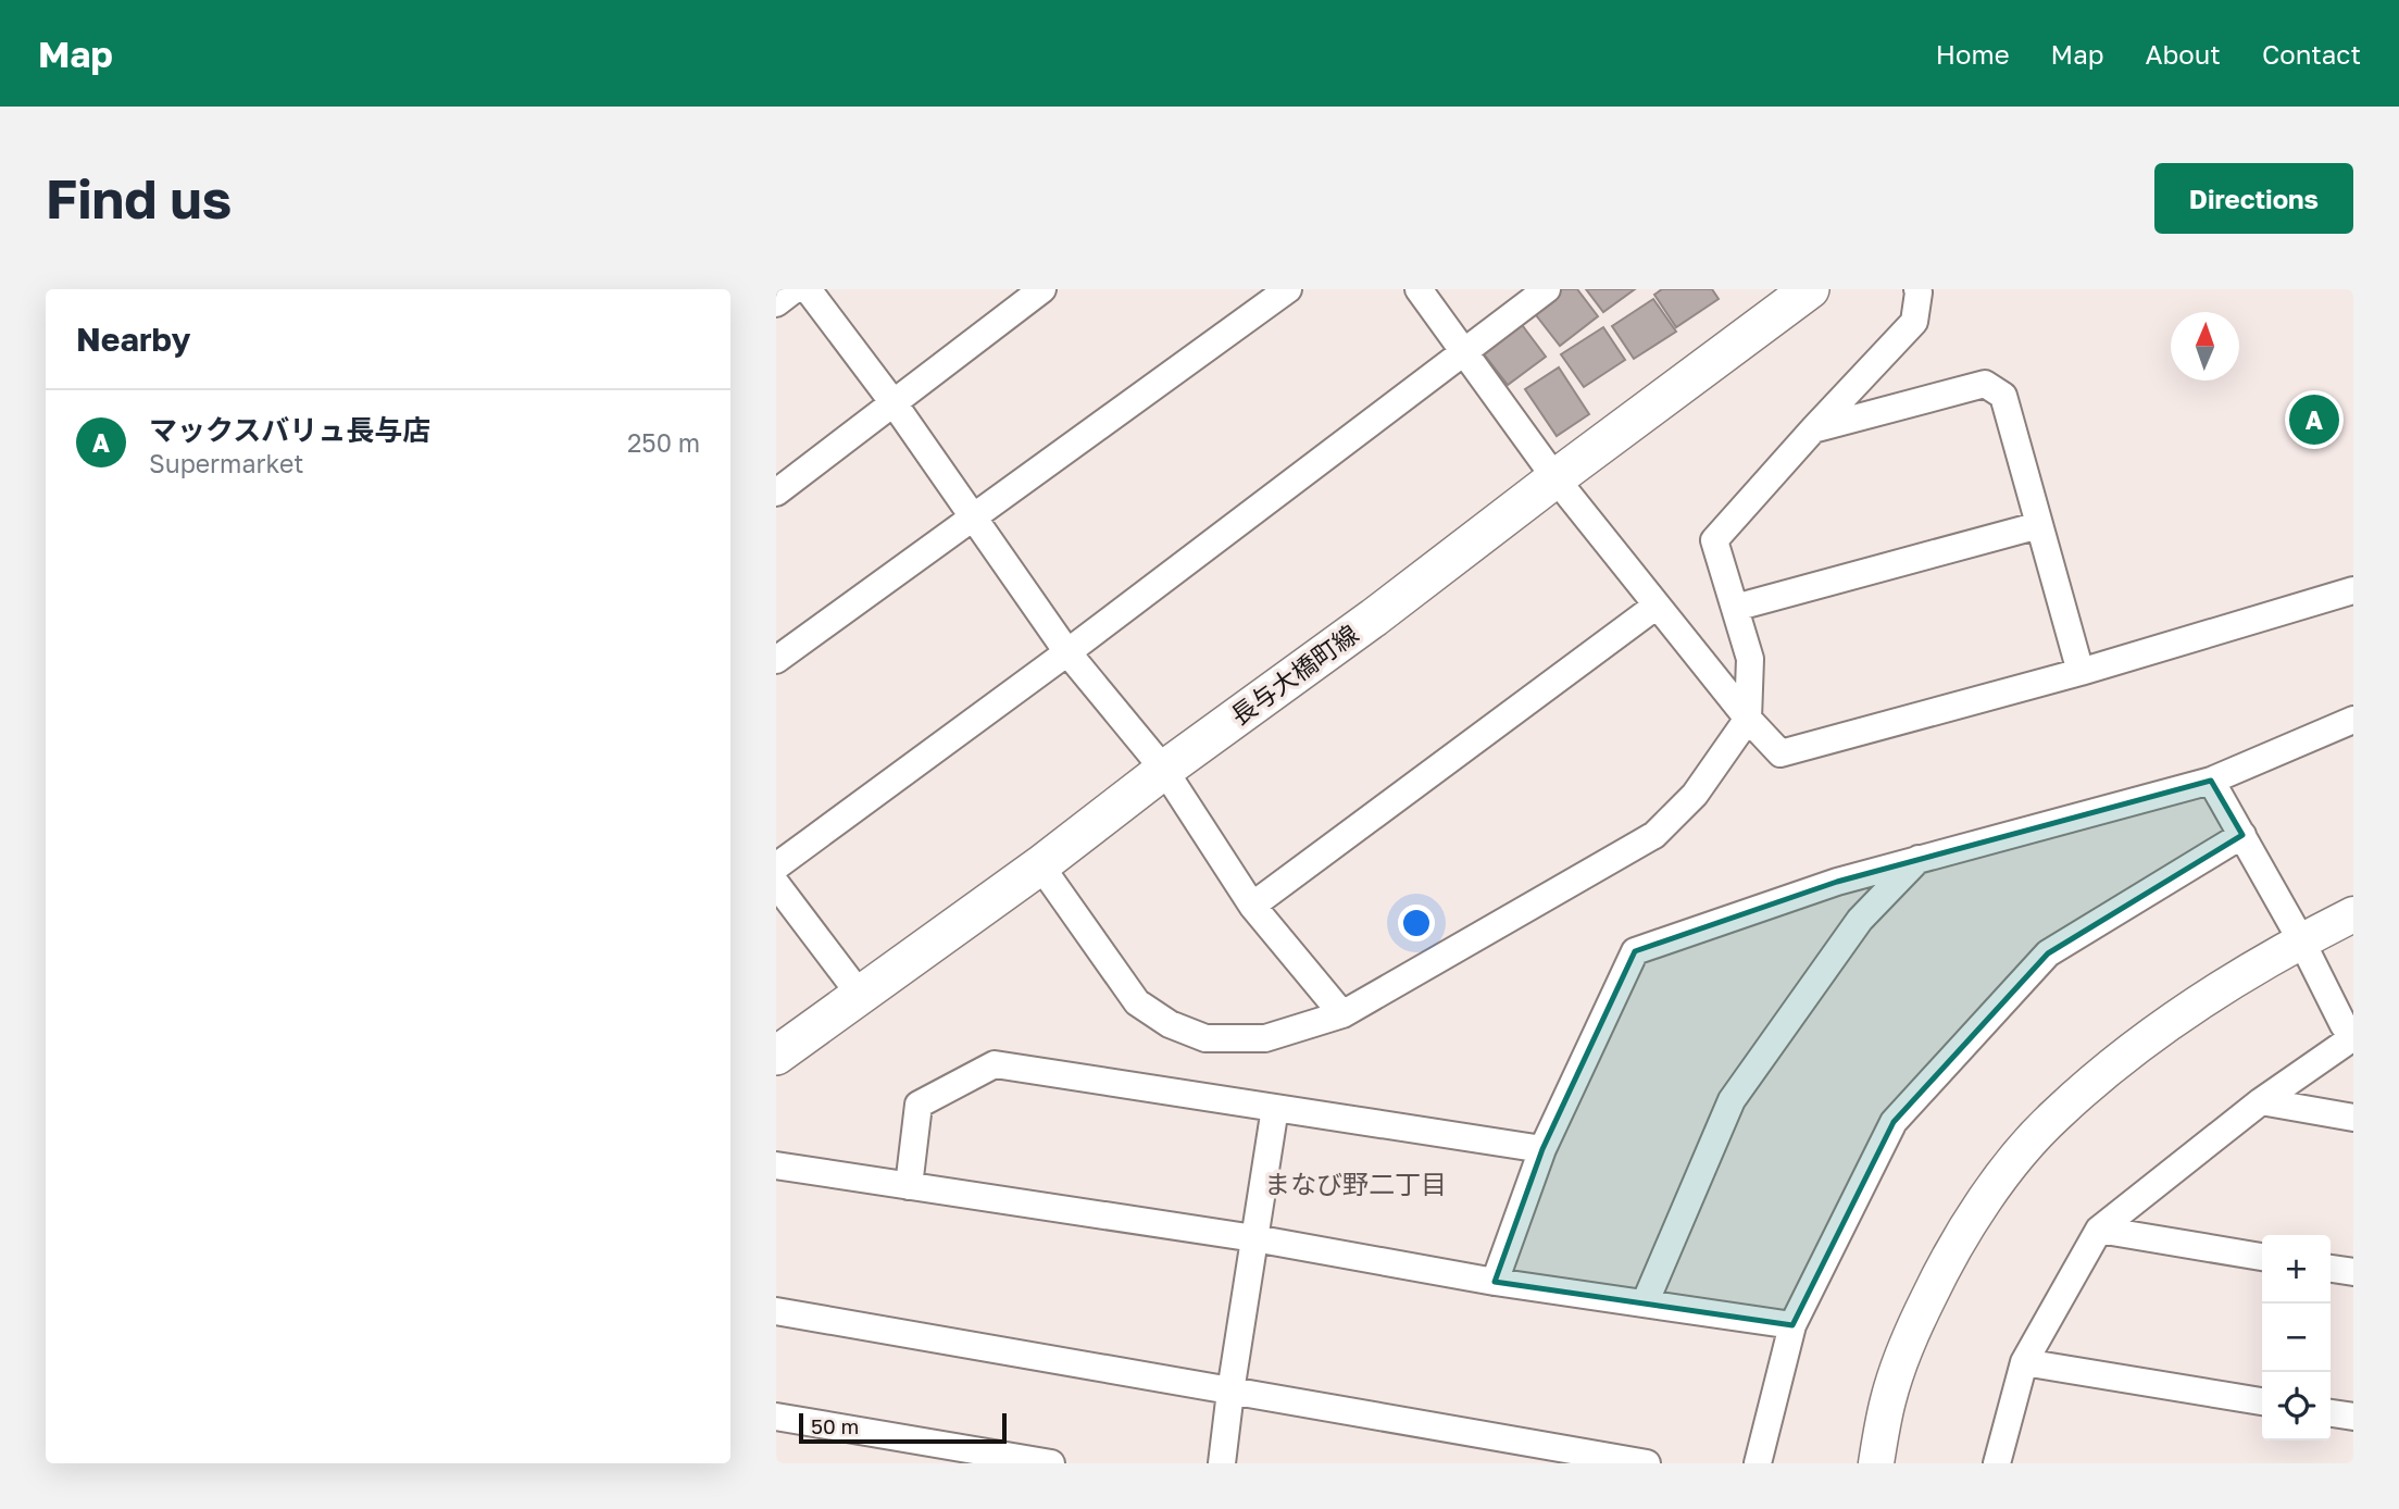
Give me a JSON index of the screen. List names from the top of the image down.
{
  "streets": {
    "main road": ["長与大橋町線"]
  },
  "districts": ["まなび野二丁目"],
  "scale_bar": "50 m",
  "north": "top",
  "page": {
    "header": "Map",
    "nav": [
      "Home",
      "Map",
      "About",
      "Contact"
    ],
    "buttons": "Directions",
    "title": "Find us",
    "heading": "Nearby",
    "list": [
      {
        "mark": "A",
        "name": "マックスバリュ長与店",
        "note": "Supermarket",
        "value": "250 m"
      }
    ],
    "pins": "A",
    "map_buttons": ["+", "−"],
    "scale": "50 m"
  }
}
